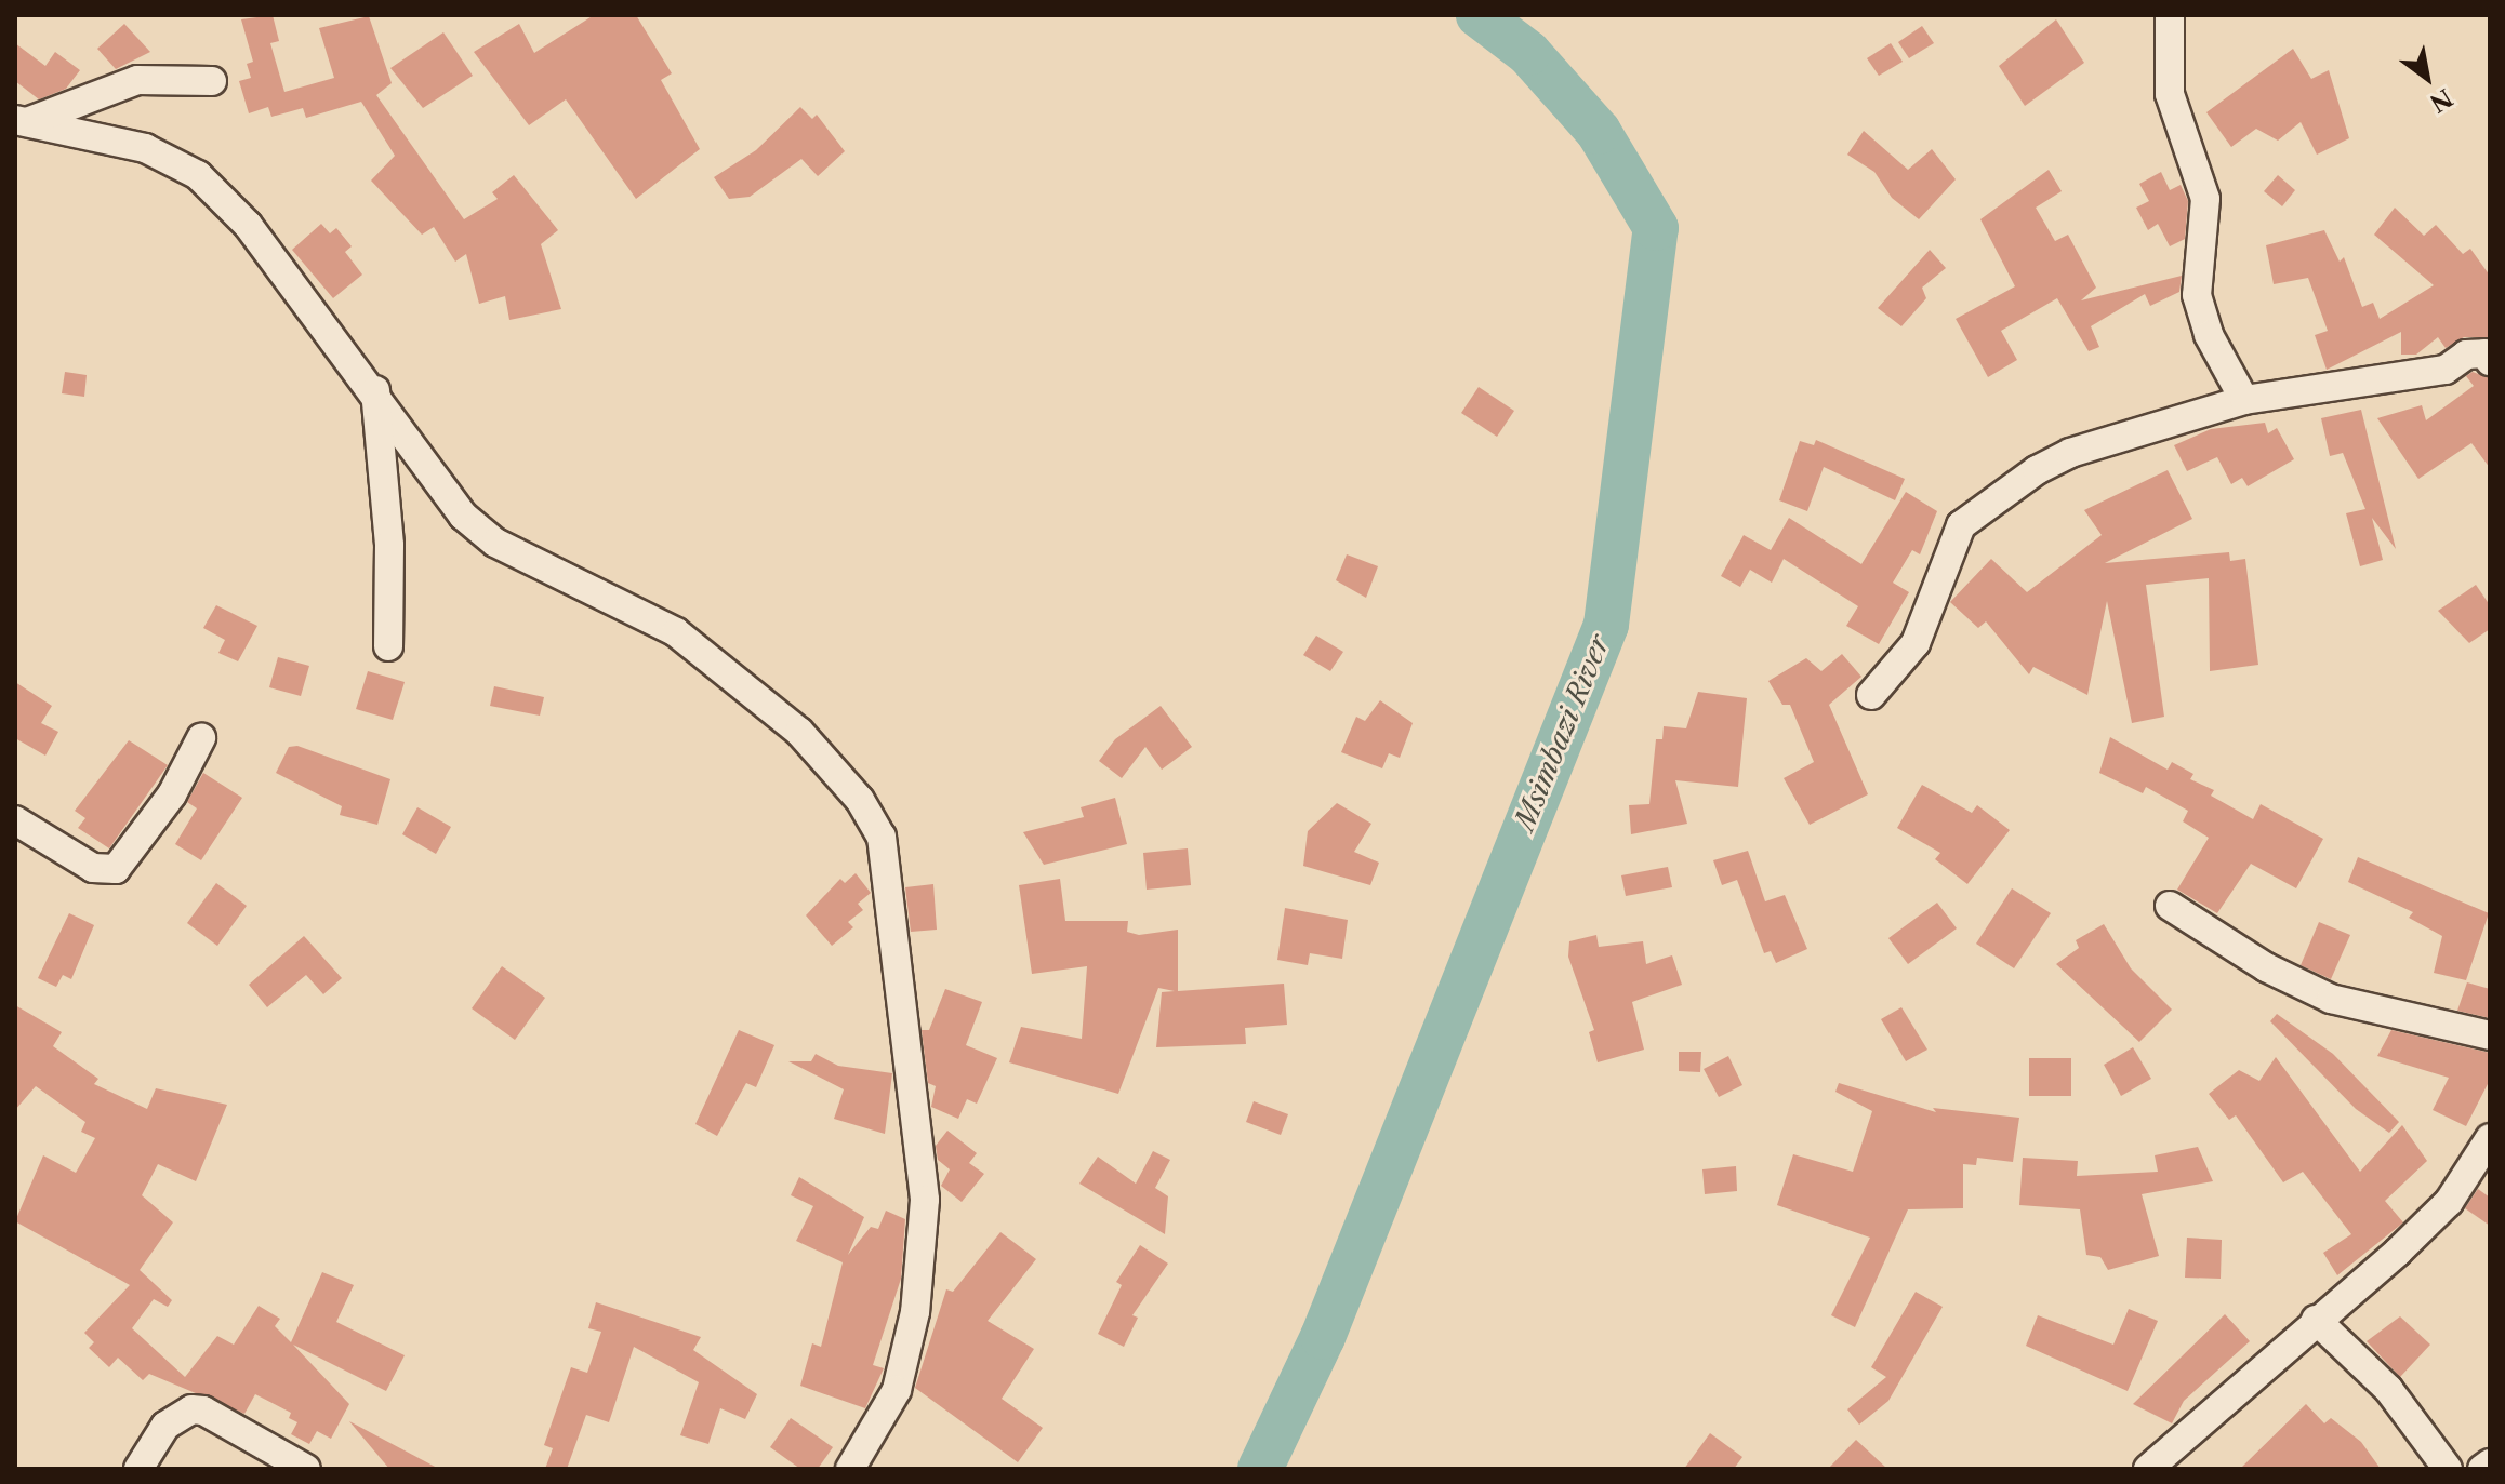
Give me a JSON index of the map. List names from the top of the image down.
{
  "water": ["Msimbazi River"],
  "north": "bottom right"
}
